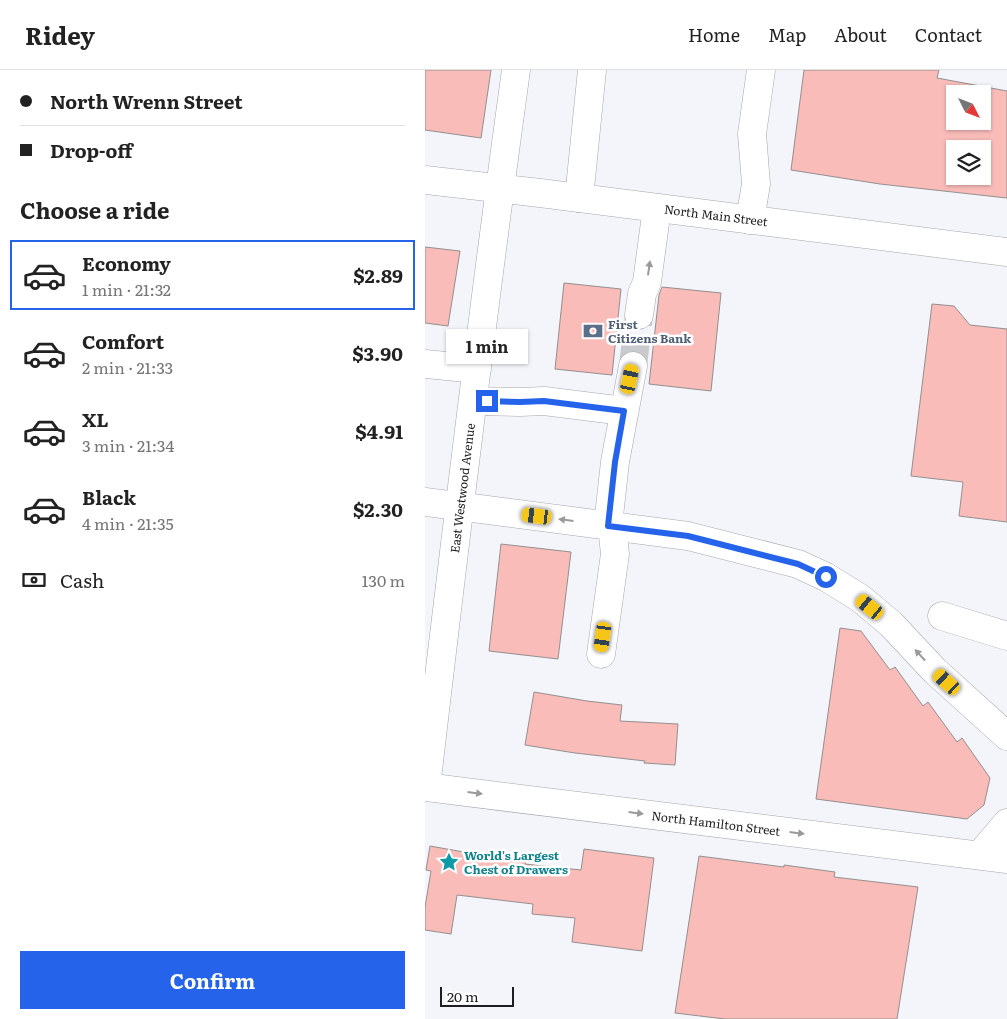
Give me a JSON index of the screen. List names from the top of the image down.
{
  "streets": {
    "street": ["North Main Street", "East Westwood Avenue", "North Hamilton Street"]
  },
  "crossings": [
    ["North Main Street", "East Westwood Avenue"],
    ["East Westwood Avenue", "North Hamilton Street"]
  ],
  "places": {
    "bank": ["First Citizens Bank"],
    "place": ["World's Largest Chest of Drawers"]
  },
  "scale_bar": "20 m",
  "north": "bottom right",
  "page": {
    "header": "Ridey",
    "nav": [
      "Home",
      "Map",
      "About",
      "Contact"
    ],
    "banner": ["North Wrenn Street", "Drop-off"],
    "heading": "Choose a ride",
    "list": [
      {
        "name": "Economy",
        "note": "1 min · 21:32",
        "value": "$2.89"
      },
      {
        "name": "Comfort",
        "note": "2 min · 21:33",
        "value": "$3.90"
      },
      {
        "name": "XL",
        "note": "3 min · 21:34",
        "value": "$4.91"
      },
      {
        "name": "Black",
        "note": "4 min · 21:35",
        "value": "$2.30"
      }
    ],
    "bubble": "1 min",
    "pay": ["Cash", "130 m"],
    "buttons": "Confirm",
    "scale": "20 m"
  }
}
